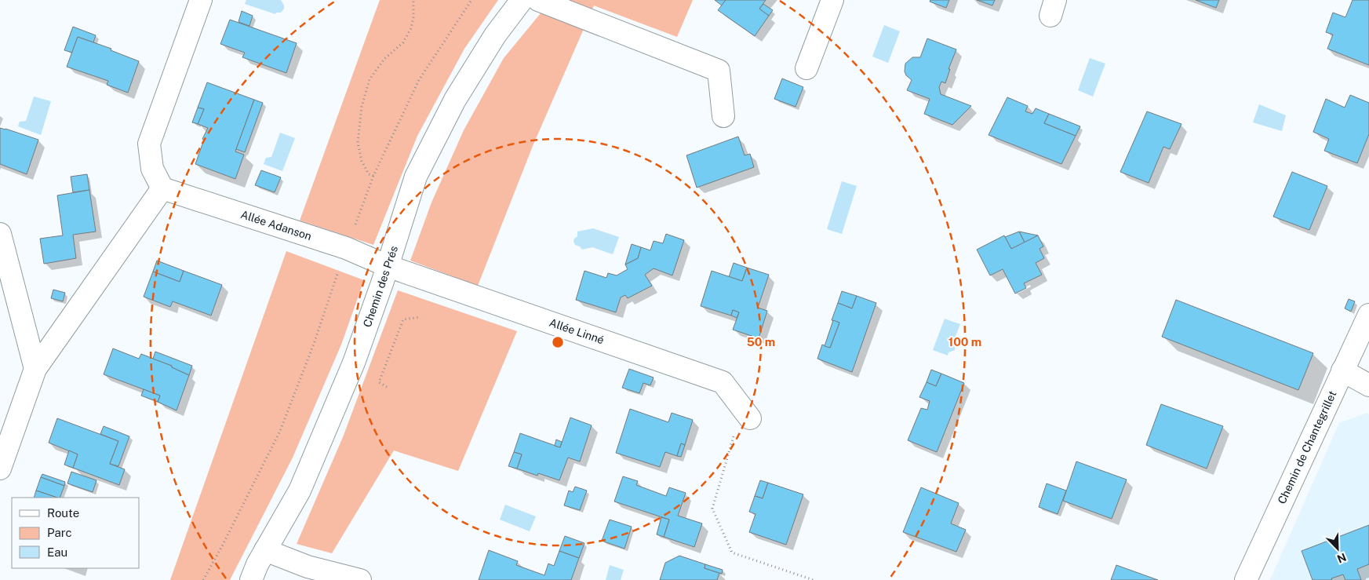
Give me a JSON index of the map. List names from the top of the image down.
{
  "streets": {
    "street": [
      "Allée Adanson",
      "Chemin des Prés",
      "Allée Linné",
      "Chemin de Chantegrillet"
    ]
  },
  "crossings": [
    ["Allée Adanson", "Chemin des Prés"],
    ["Allée Adanson", "Allée Linné"],
    ["Chemin des Prés", "Allée Linné"]
  ],
  "legend": ["Route", "Parc", "Eau"],
  "north": "bottom right",
  "rings": ["50 m", "100 m"]
}
